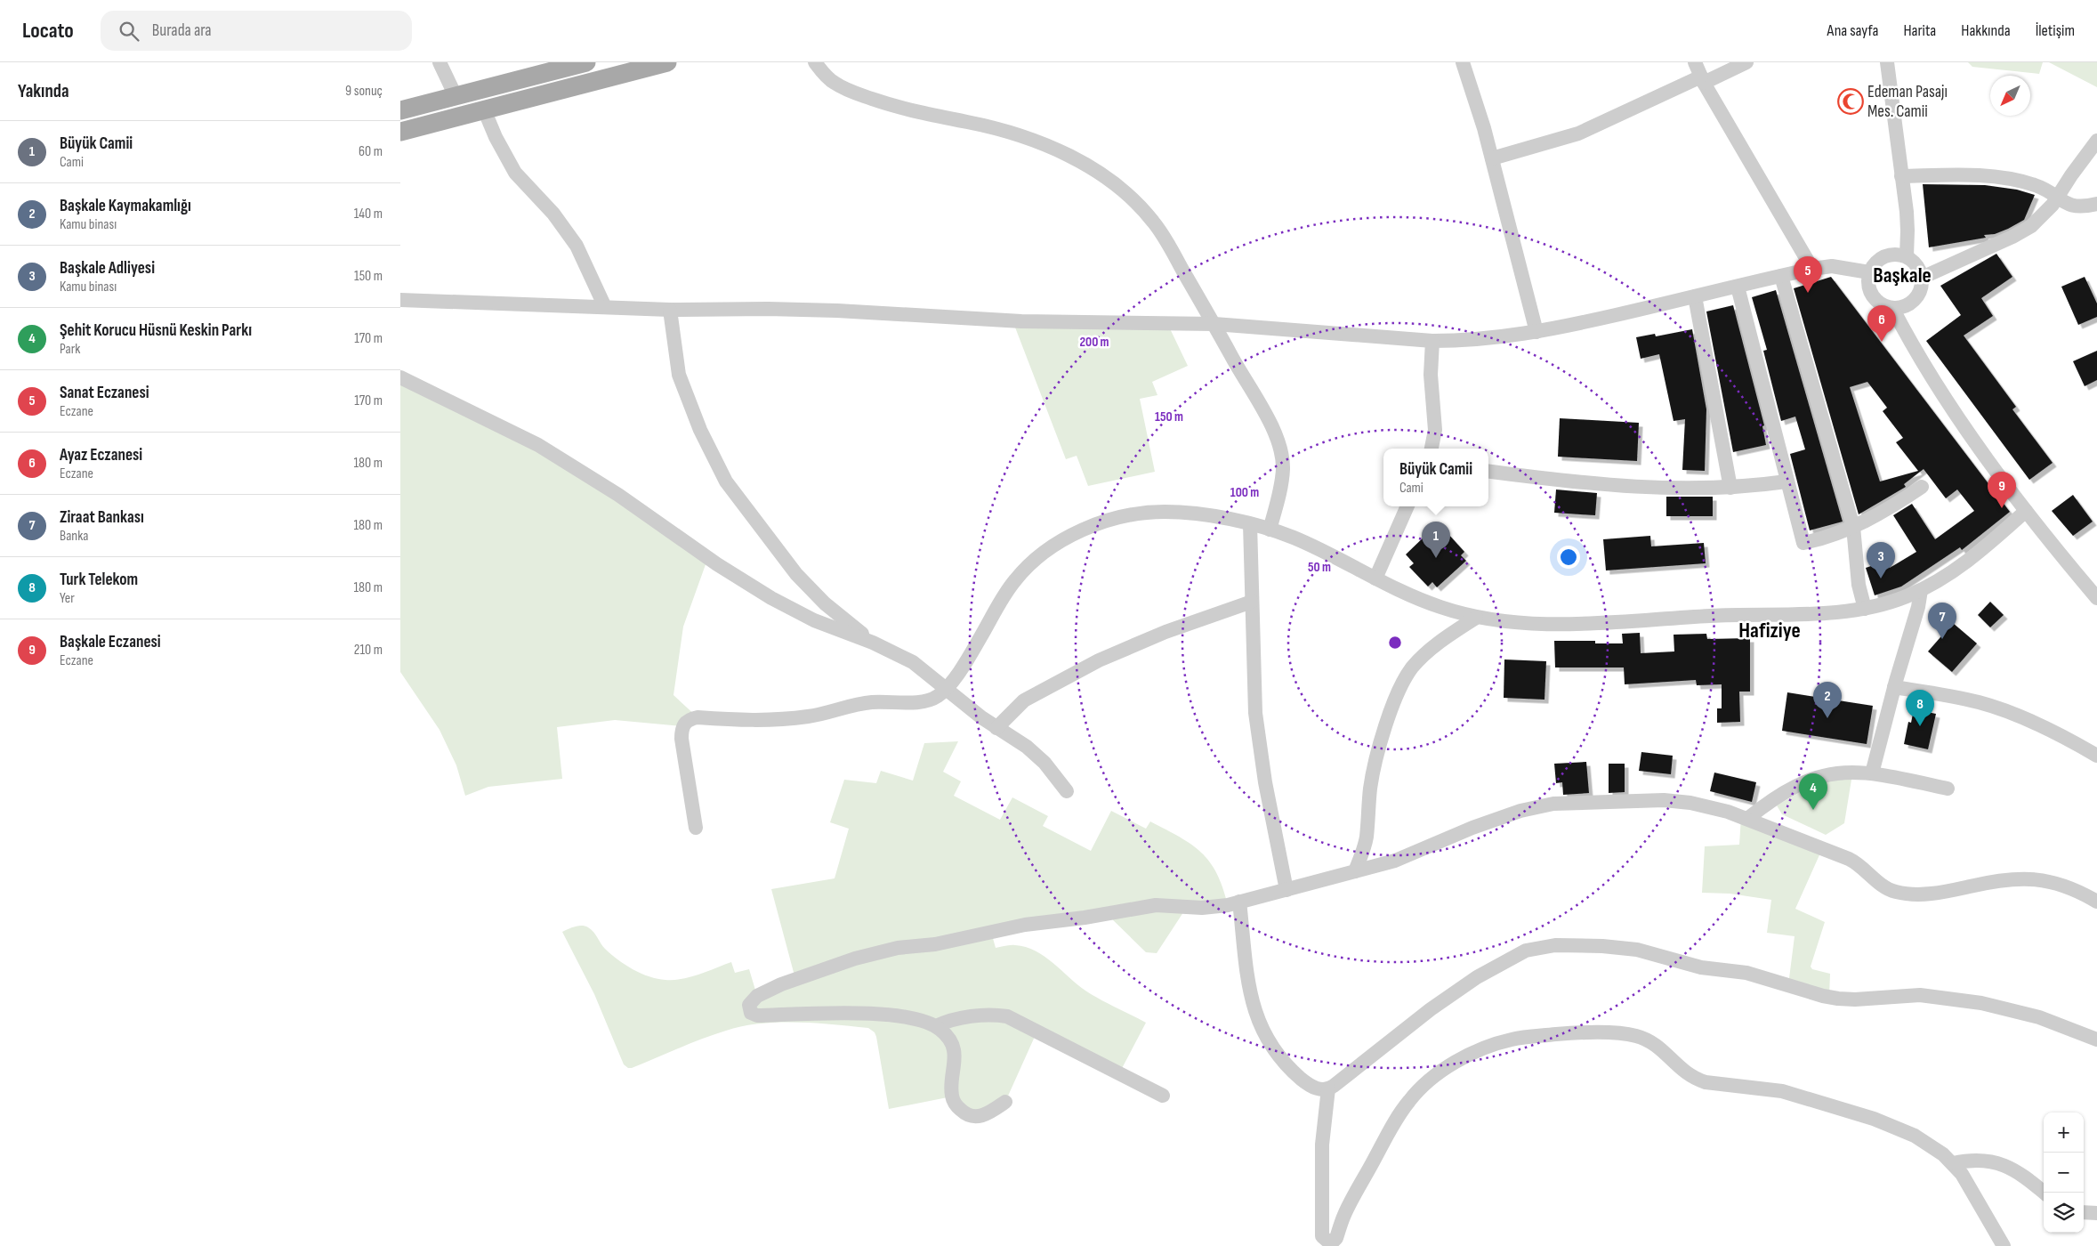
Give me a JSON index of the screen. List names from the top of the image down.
{
  "districts": ["Başkale", "Hafiziye"],
  "places": {
    "mosque": ["Edeman Pasajı Mes. Camii"]
  },
  "north": "bottom left",
  "page": {
    "header": "Locato",
    "search": "Burada ara",
    "nav": [
      "Ana sayfa",
      "Harita",
      "Hakkında",
      "İletişim"
    ],
    "heading": ["Yakında", "9 sonuç"],
    "list": [
      {
        "mark": "1",
        "name": "Büyük Camii",
        "note": "Cami",
        "value": "60 m"
      },
      {
        "mark": "2",
        "name": "Başkale Kaymakamlığı",
        "note": "Kamu binası",
        "value": "140 m"
      },
      {
        "mark": "3",
        "name": "Başkale Adliyesi",
        "note": "Kamu binası",
        "value": "150 m"
      },
      {
        "mark": "4",
        "name": "Şehit Korucu Hüsnü Keskin Parkı",
        "note": "Park",
        "value": "170 m"
      },
      {
        "mark": "5",
        "name": "Sanat Eczanesi",
        "note": "Eczane",
        "value": "170 m"
      },
      {
        "mark": "6",
        "name": "Ayaz Eczanesi",
        "note": "Eczane",
        "value": "180 m"
      },
      {
        "mark": "7",
        "name": "Ziraat Bankası",
        "note": "Banka",
        "value": "180 m"
      },
      {
        "mark": "8",
        "name": "Turk Telekom",
        "note": "Yer",
        "value": "180 m"
      },
      {
        "mark": "9",
        "name": "Başkale Eczanesi",
        "note": "Eczane",
        "value": "210 m"
      }
    ],
    "pins": [
      "5",
      "6",
      "9",
      "1",
      "3",
      "7",
      "2",
      "8",
      "4"
    ],
    "popup": ["Büyük Camii", "Cami"],
    "map_buttons": ["+", "−"]
  },
  "rings": [
    "200 m",
    "150 m",
    "100 m",
    "50 m"
  ]
}
